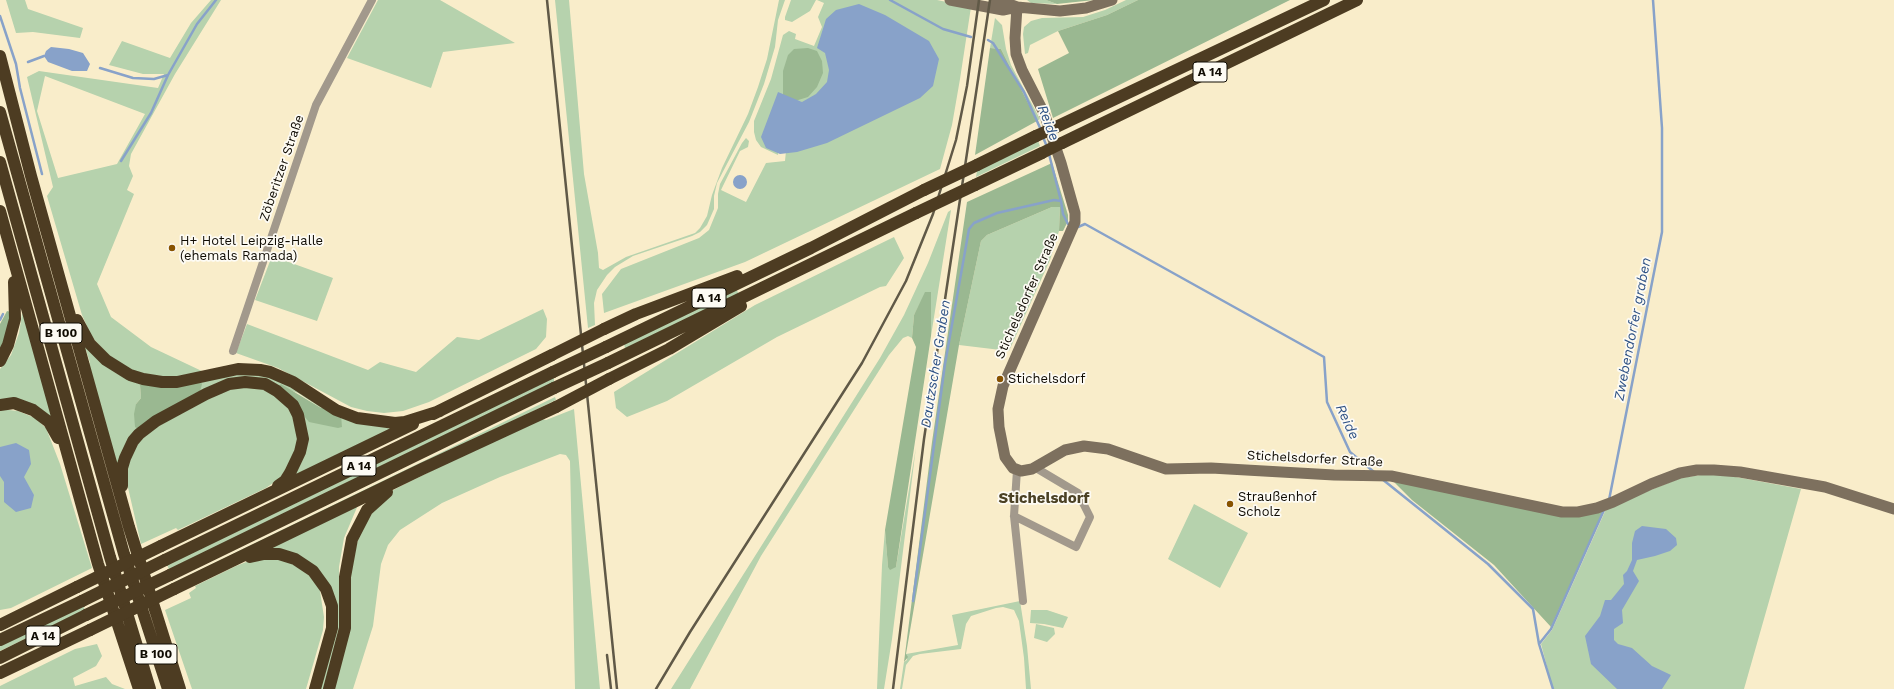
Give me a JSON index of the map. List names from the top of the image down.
{
  "streets": {
    "highway": ["A 14", "B 100"],
    "street": ["Zöberitzer Straße", "Stichelsdorfer Straße"]
  },
  "districts": ["Stichelsdorf"],
  "water": ["Reide", "Zwebendorfer graben", "Dautzscher Graben"],
  "places": ["H+ Hotel Leipzig-Halle (ehemals Ramada)", "Stichelsdorf", "Straußenhof Scholz"]
}
